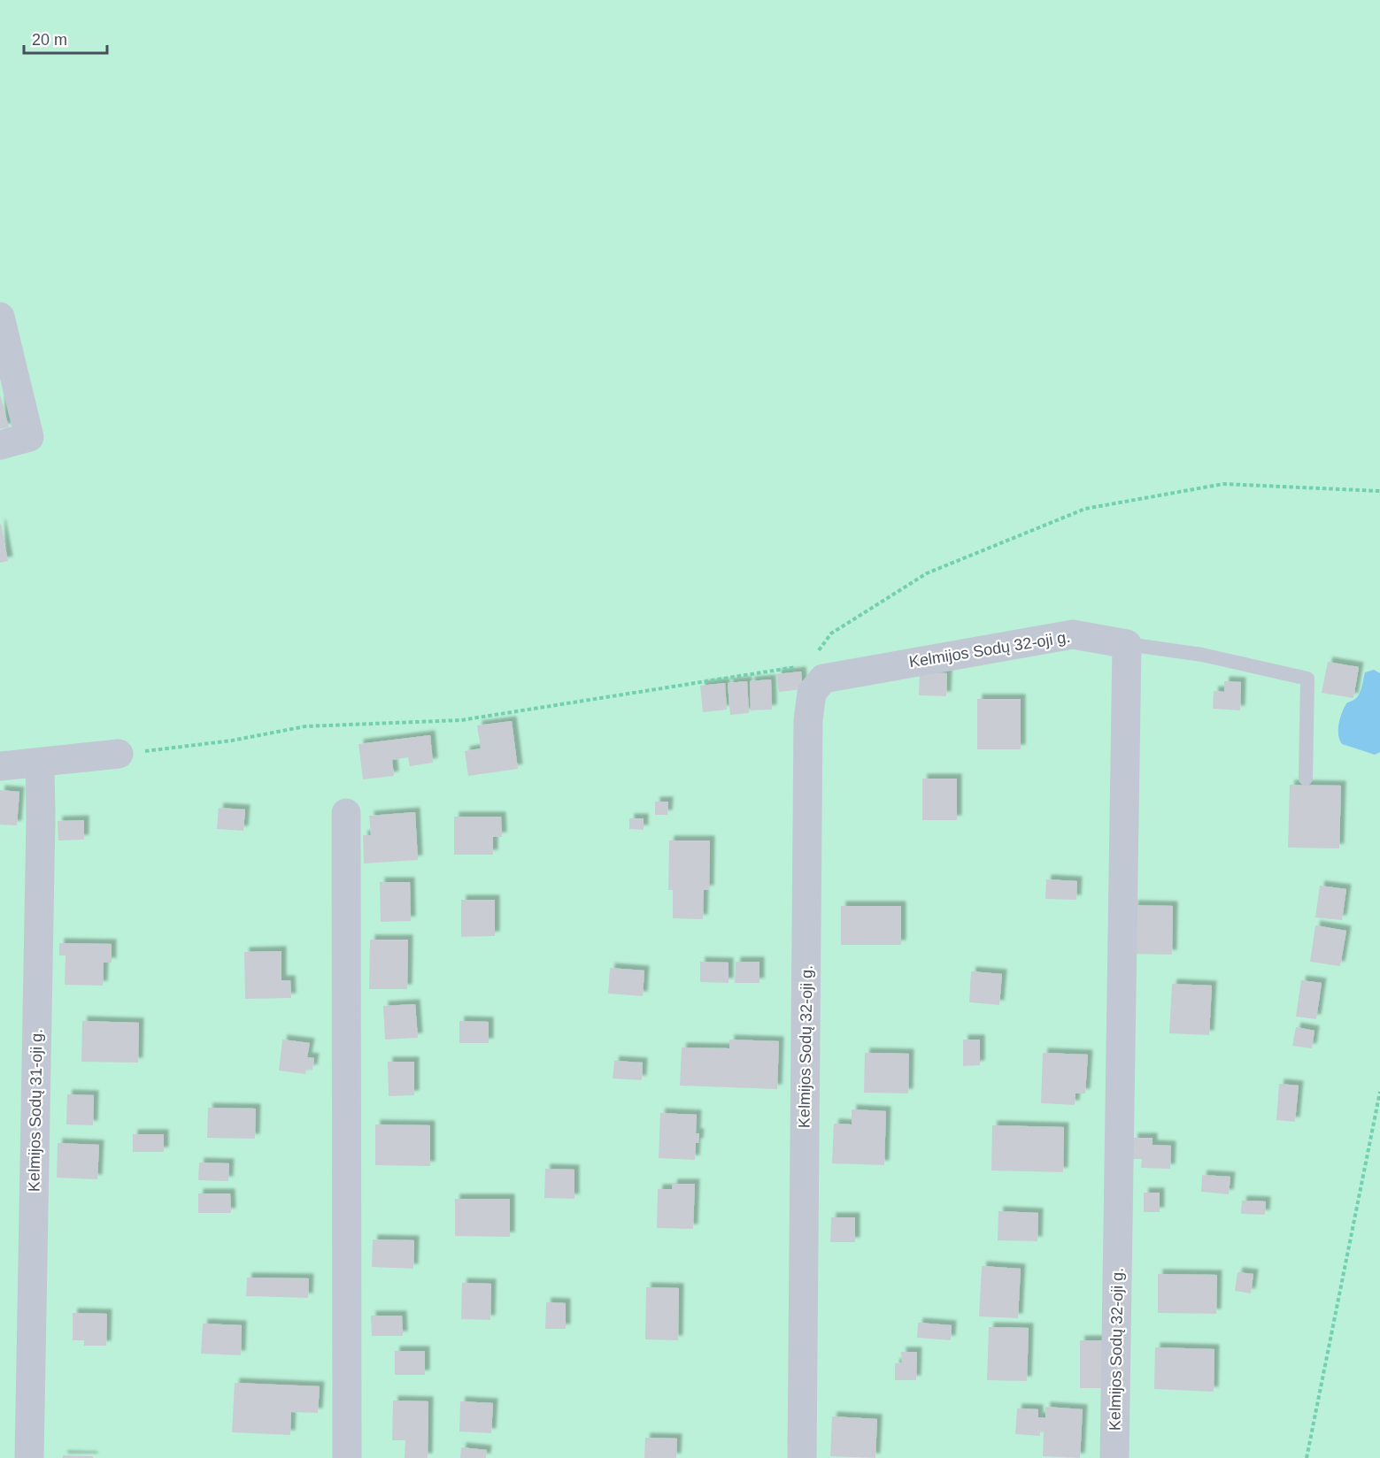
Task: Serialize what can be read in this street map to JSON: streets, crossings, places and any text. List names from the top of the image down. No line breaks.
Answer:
{"streets":{"street":["Kelmijos Sodų 32-oji g.","Kelmijos Sodų 31-oji g."]},"scale_bar":"20 m"}
